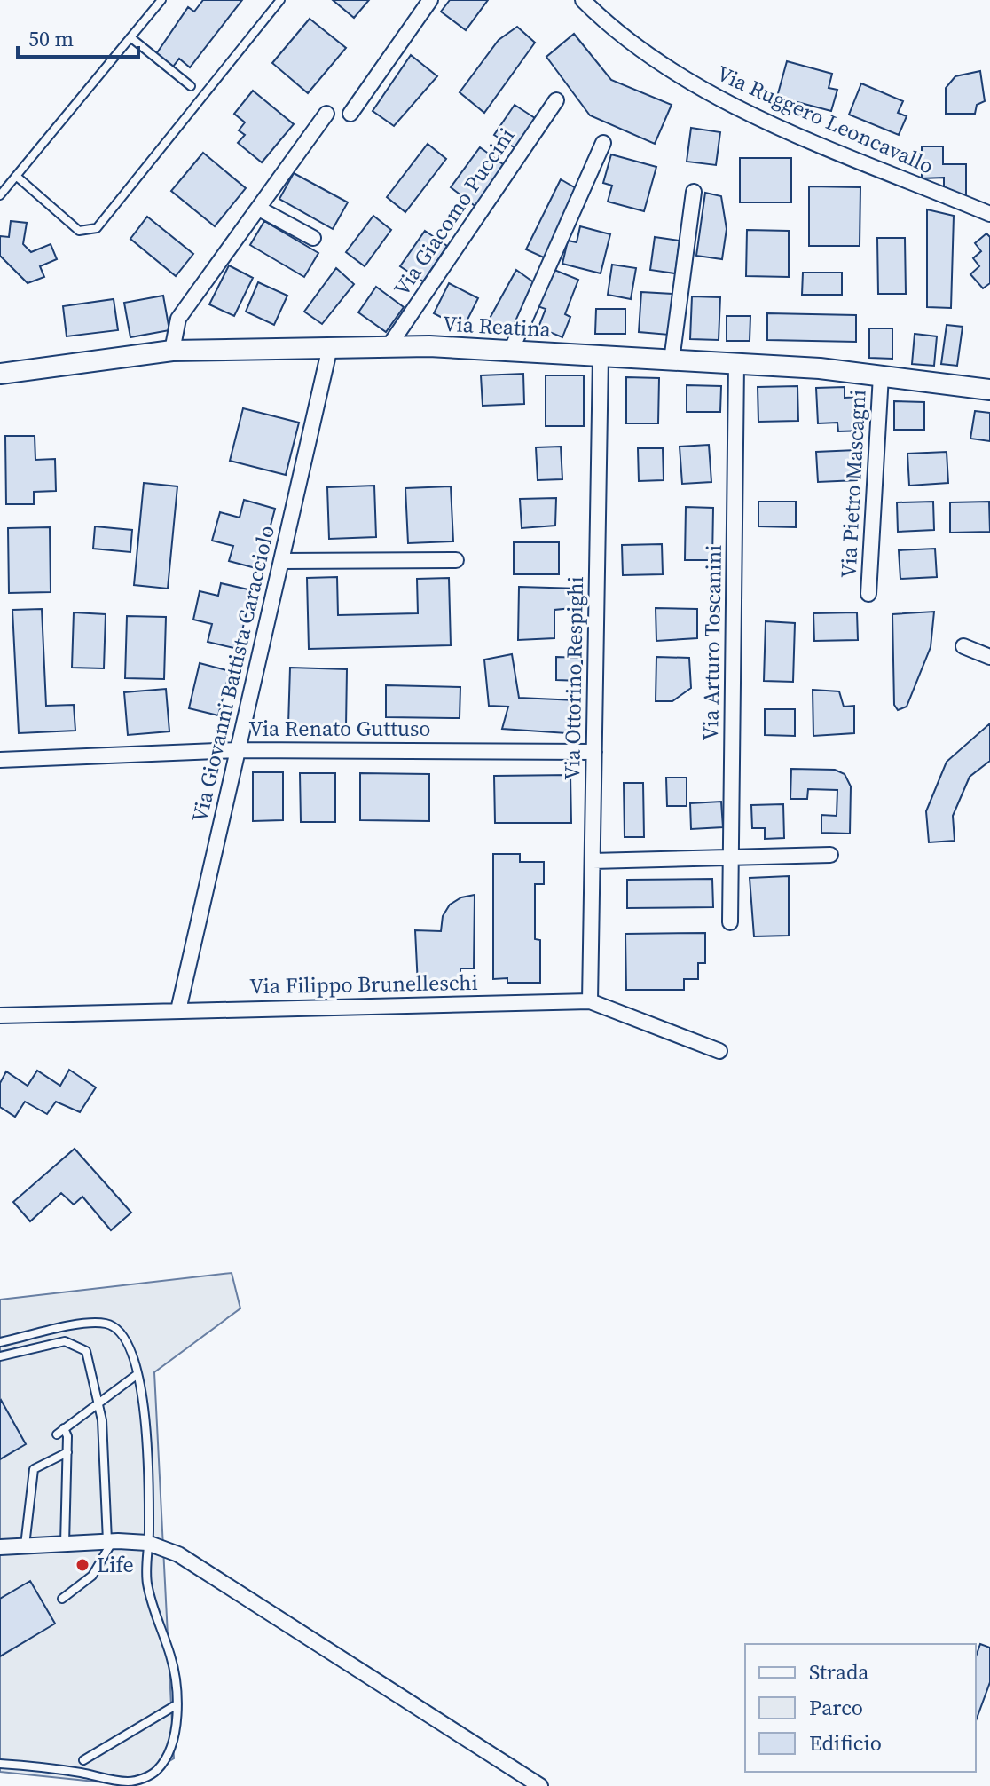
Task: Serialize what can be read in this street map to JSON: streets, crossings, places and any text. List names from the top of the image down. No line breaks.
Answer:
{"streets":{"street":["Via Ruggero Leoncavallo","Via Giacomo Puccini","Via Reatina","Via Pietro Mascagni","Via Arturo Toscanini","Via Giovanni Battista Caracciolo","Via Ottorino Respighi","Via Renato Guttuso","Via Filippo Brunelleschi"]},"crossings":[["Via Giacomo Puccini","Via Reatina"],["Via Reatina","Via Pietro Mascagni"],["Via Reatina","Via Arturo Toscanini"],["Via Reatina","Via Giovanni Battista Caracciolo"],["Via Reatina","Via Ottorino Respighi"],["Via Giovanni Battista Caracciolo","Via Renato Guttuso"],["Via Giovanni Battista Caracciolo","Via Filippo Brunelleschi"],["Via Ottorino Respighi","Via Renato Guttuso"],["Via Ottorino Respighi","Via Filippo Brunelleschi"]],"places":["Life"],"legend":["Strada","Parco","Edificio"],"scale_bar":"50 m"}
